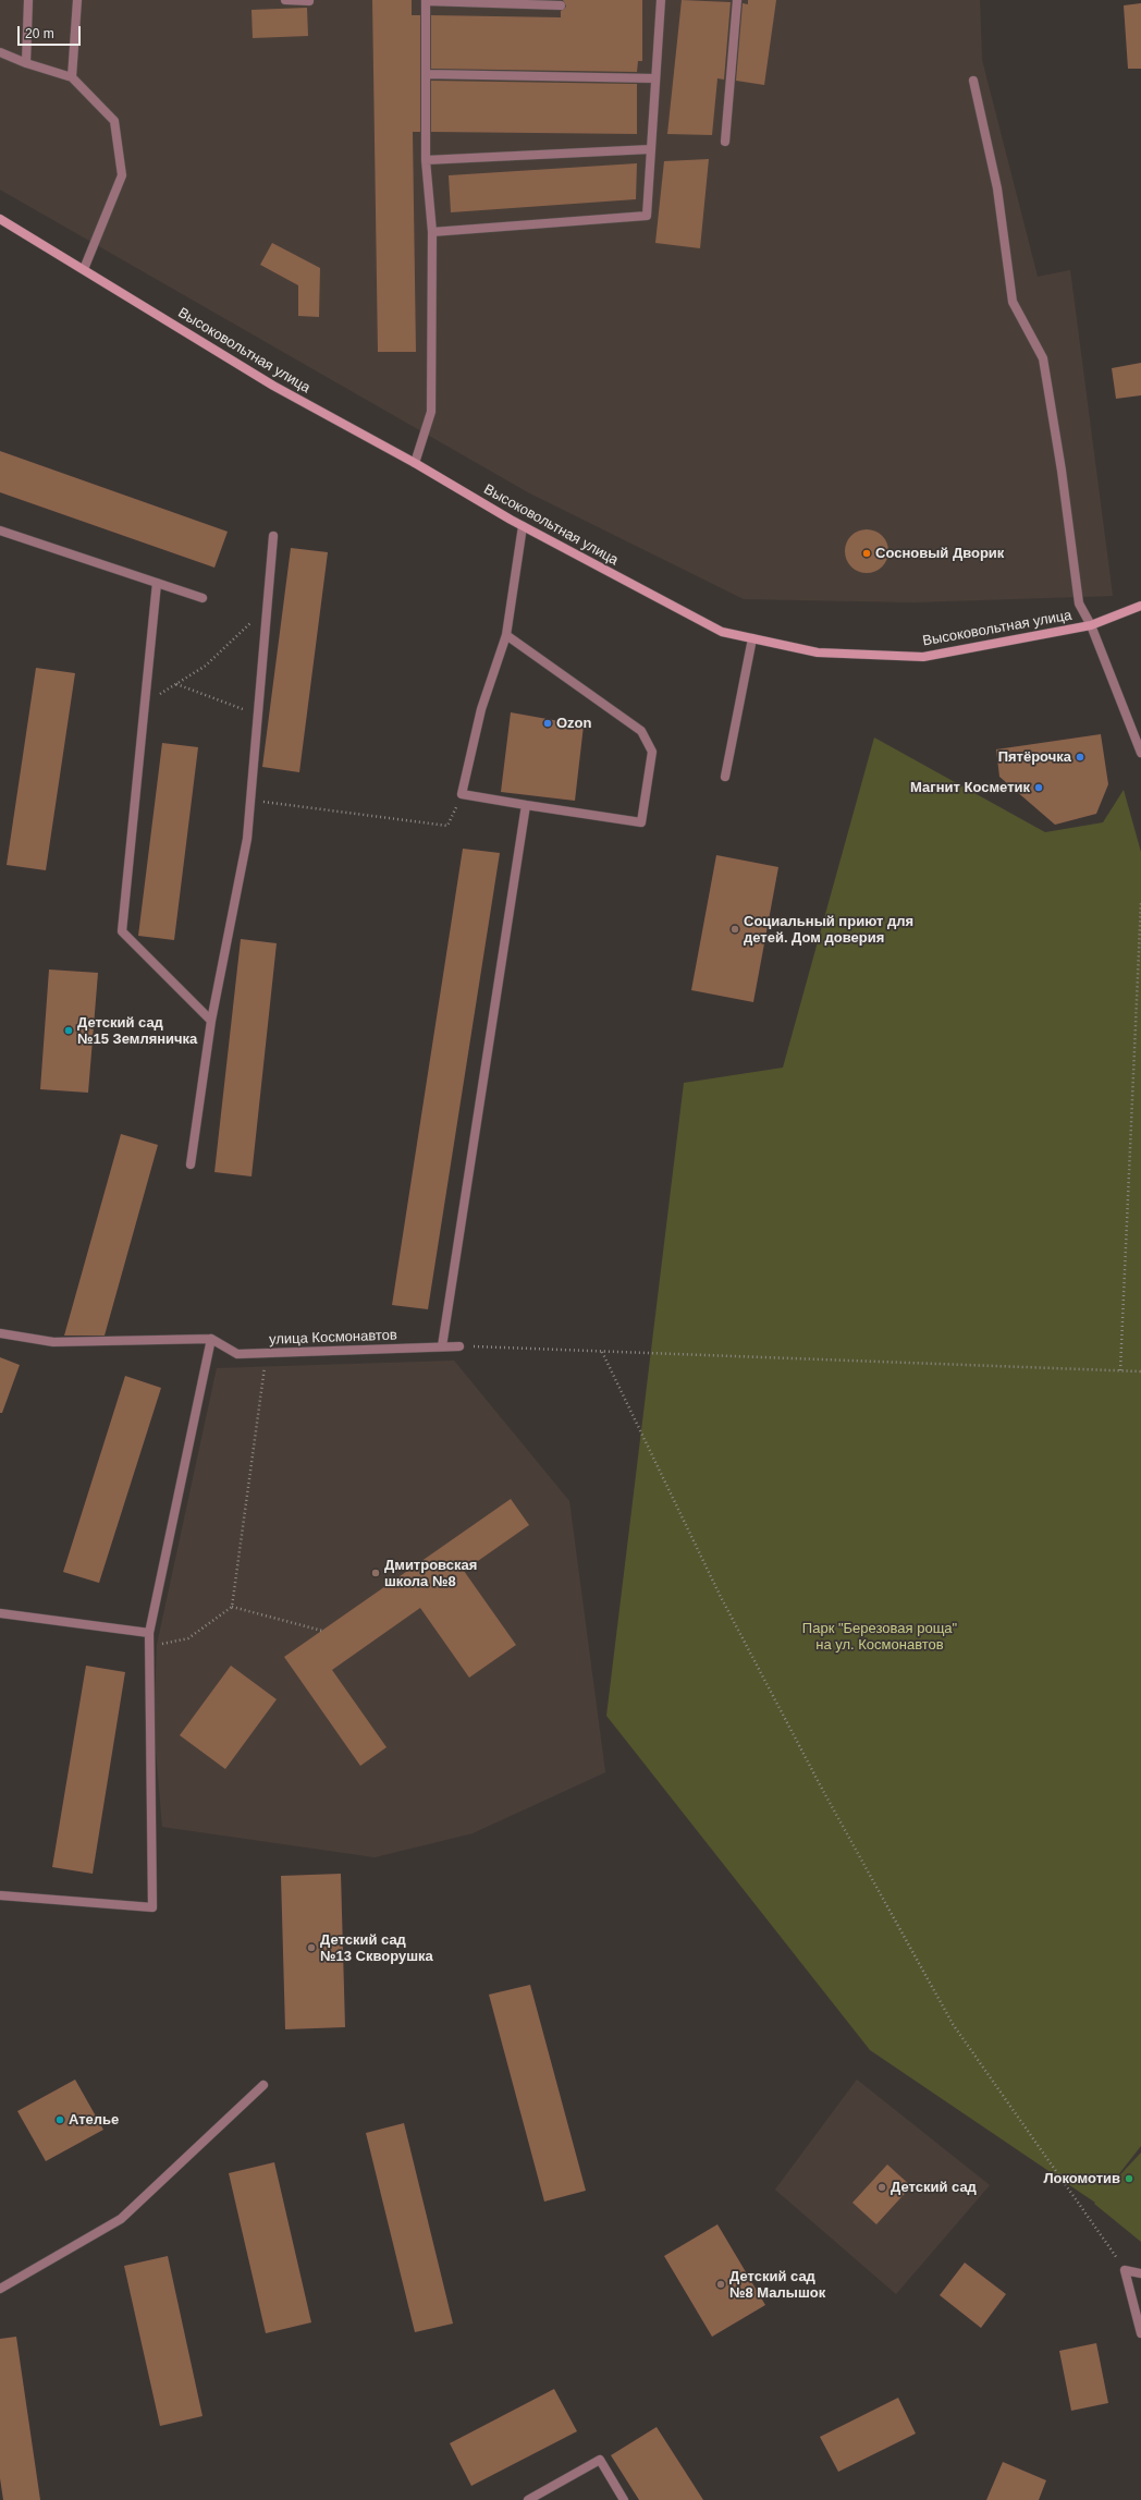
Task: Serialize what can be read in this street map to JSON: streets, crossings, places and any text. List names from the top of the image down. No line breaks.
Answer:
{"streets":{"main road":["Высоковольтная улица"],"street":["улица Космонавтов"]},"parks":["Парк \"Березовая роща\" на ул. Космонавтов"],"places":["Сосновый Дворик","Ozon","Пятёрочка","Магнит Косметик","Социальный приют для детей. Дом доверия","Детский сад №15 Земляничка","Дмитровская школа №8","Детский сад №13 Скворушка","Ателье","Локомотив","Детский сад","Детский сад №8 Малышок"],"scale_bar":"20 m"}
